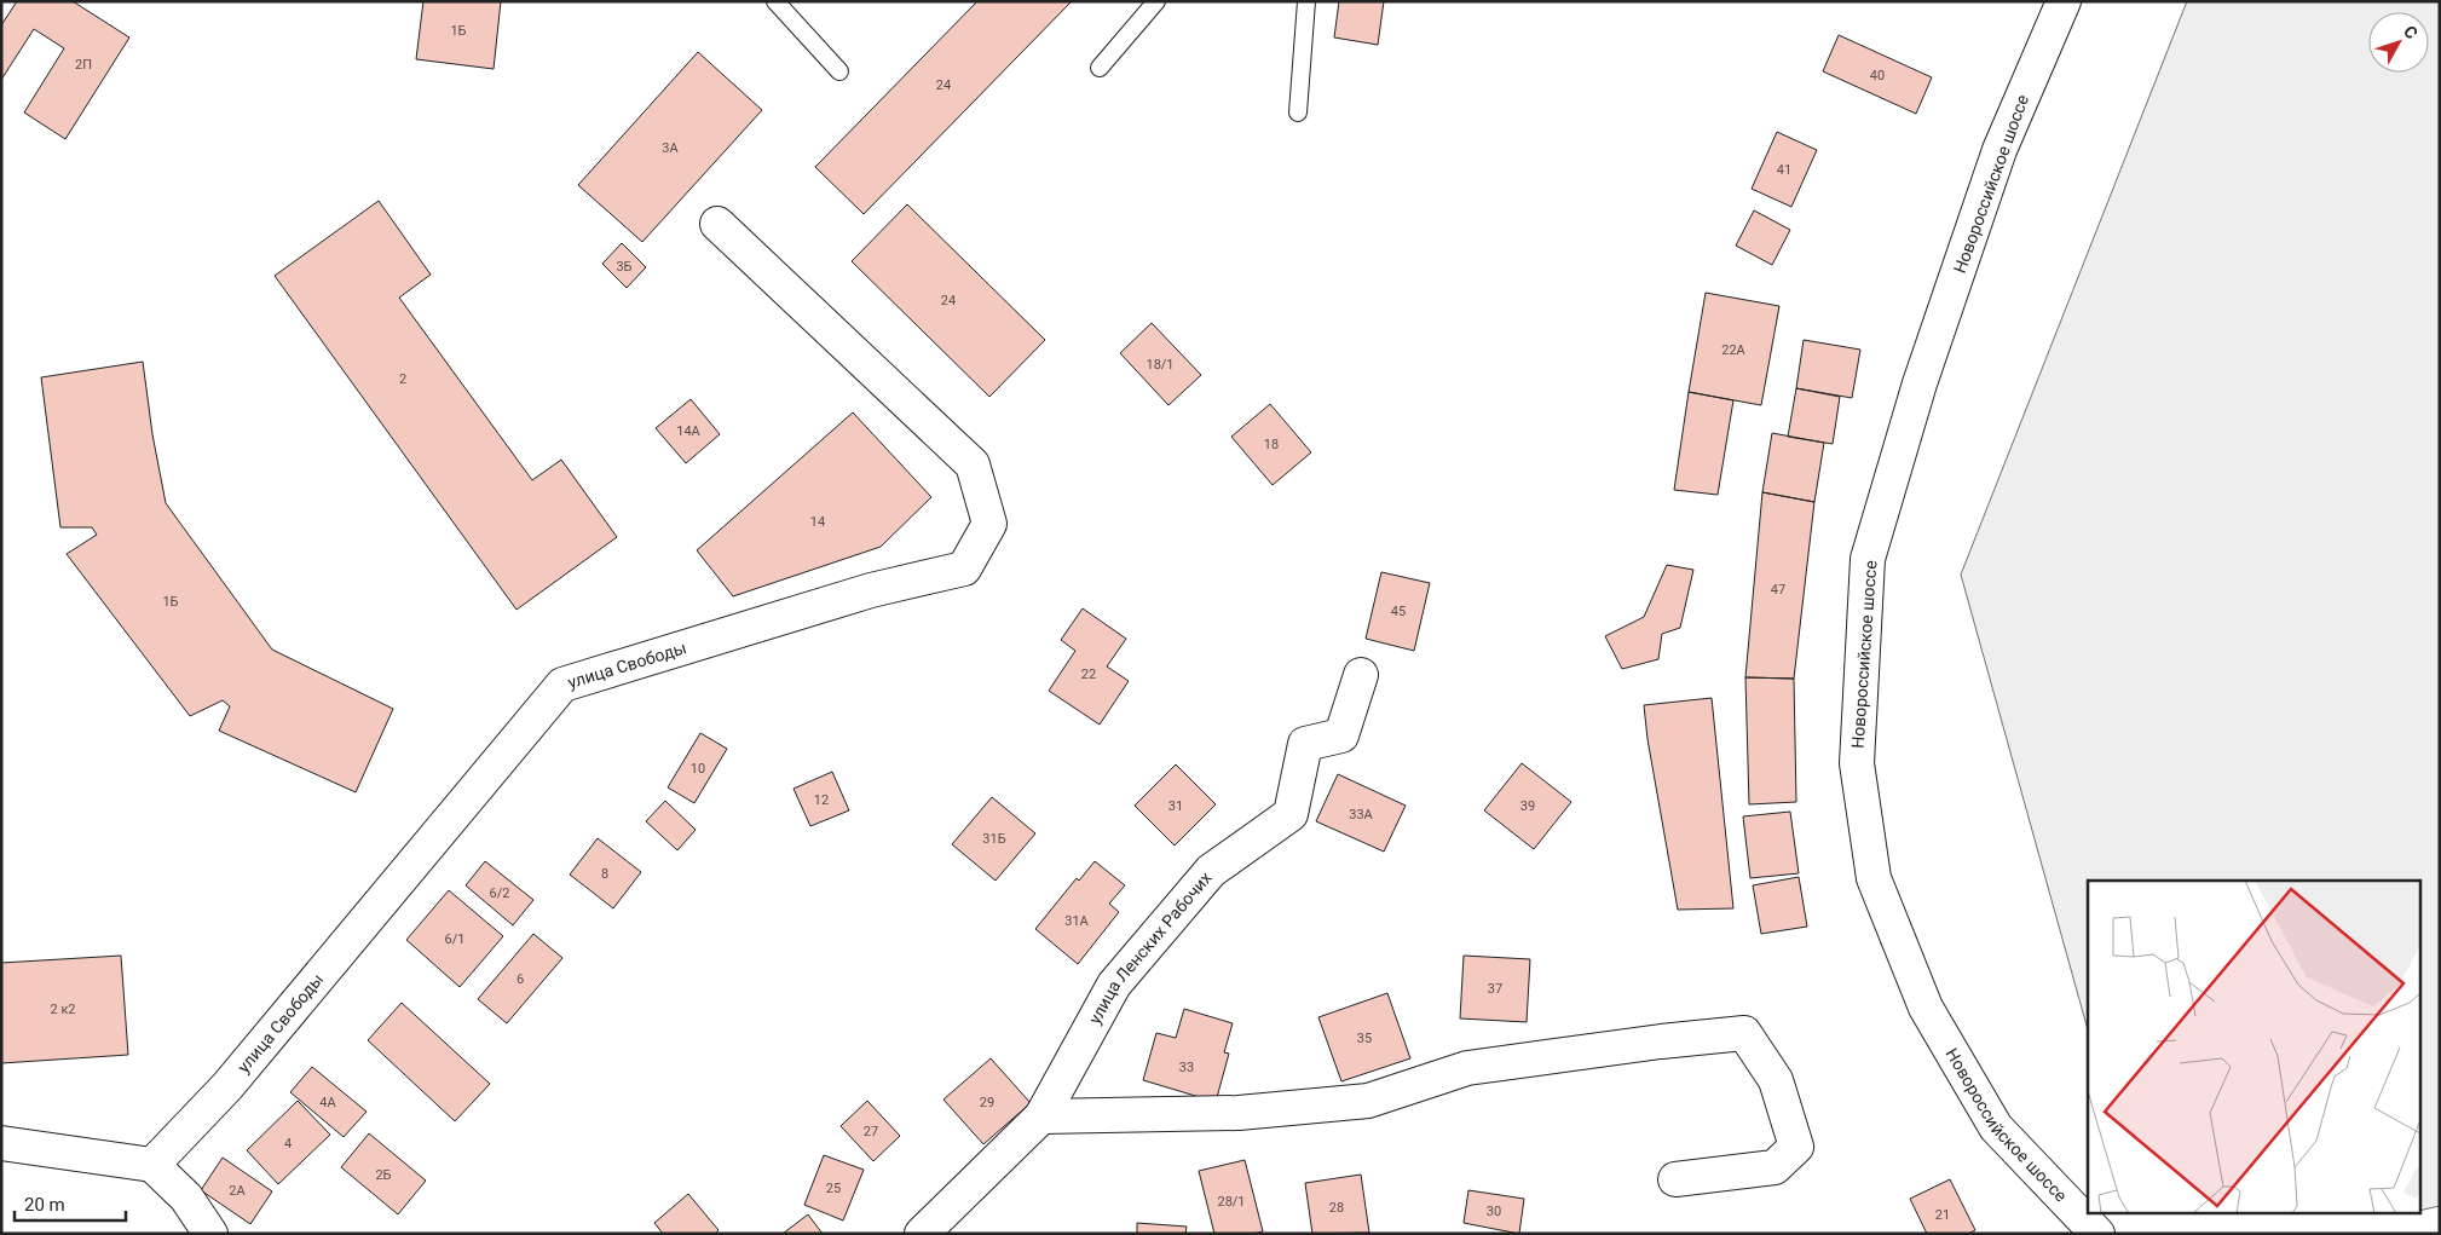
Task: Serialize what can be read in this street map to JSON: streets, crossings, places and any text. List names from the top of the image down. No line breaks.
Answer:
{"streets":{"main road":["Новороссийское шоссе","улица Свободы","улица Ленских Рабочих"]},"house_numbers":["1Б","2П","40","24","3А","41","3Б","24","22А","18/1","2","14А","18","14","47","1Б","45","22","10","12","31","39","33А","31Б","8","6/2","31А","6/1","6","37","2 к2","35","33","4А","29","27","4","2Б","25","2А","28/1","28","30","21"],"scale_bar":"20 m","north":"top right"}
